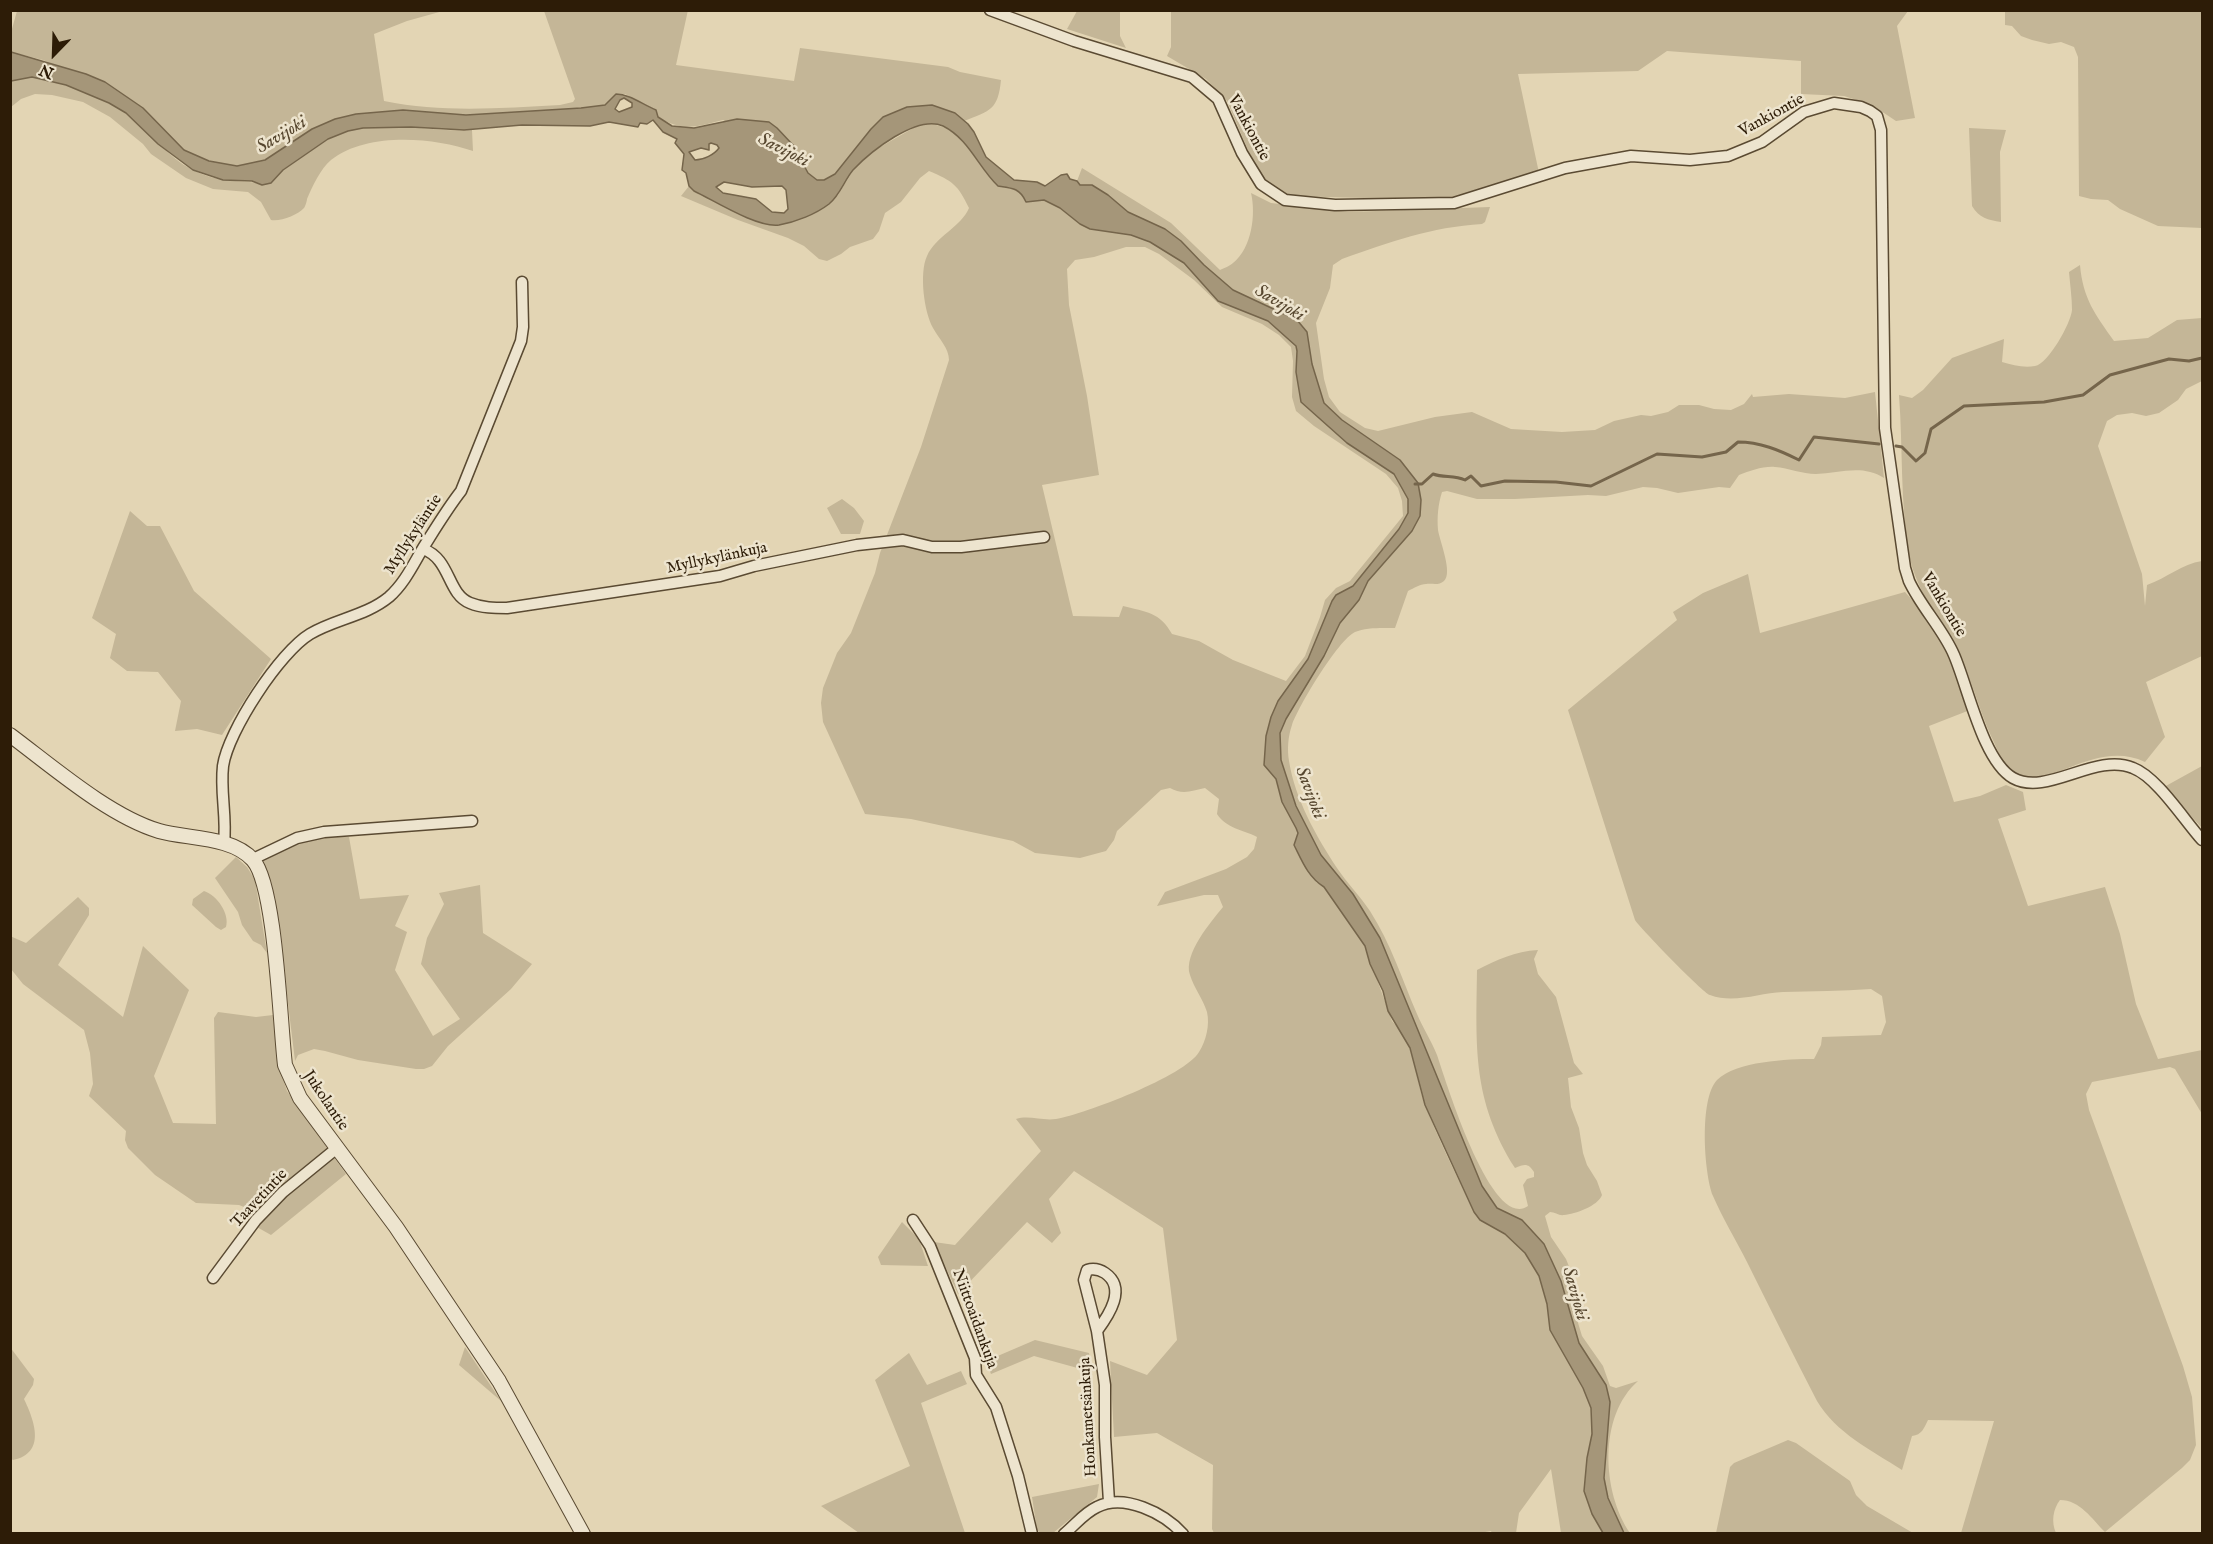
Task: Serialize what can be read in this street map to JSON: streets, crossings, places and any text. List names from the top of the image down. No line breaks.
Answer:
{"streets":{"street":["Vankiontie","Myllykyläntie","Myllykylänkuja","Jukolantie","Taavetintie","Niittoaidankuja","Honkametsänkuja"]},"crossings":[["Myllykyläntie","Myllykylänkuja"],["Jukolantie","Taavetintie"]],"water":["Savijoki"],"north":"bottom left"}
